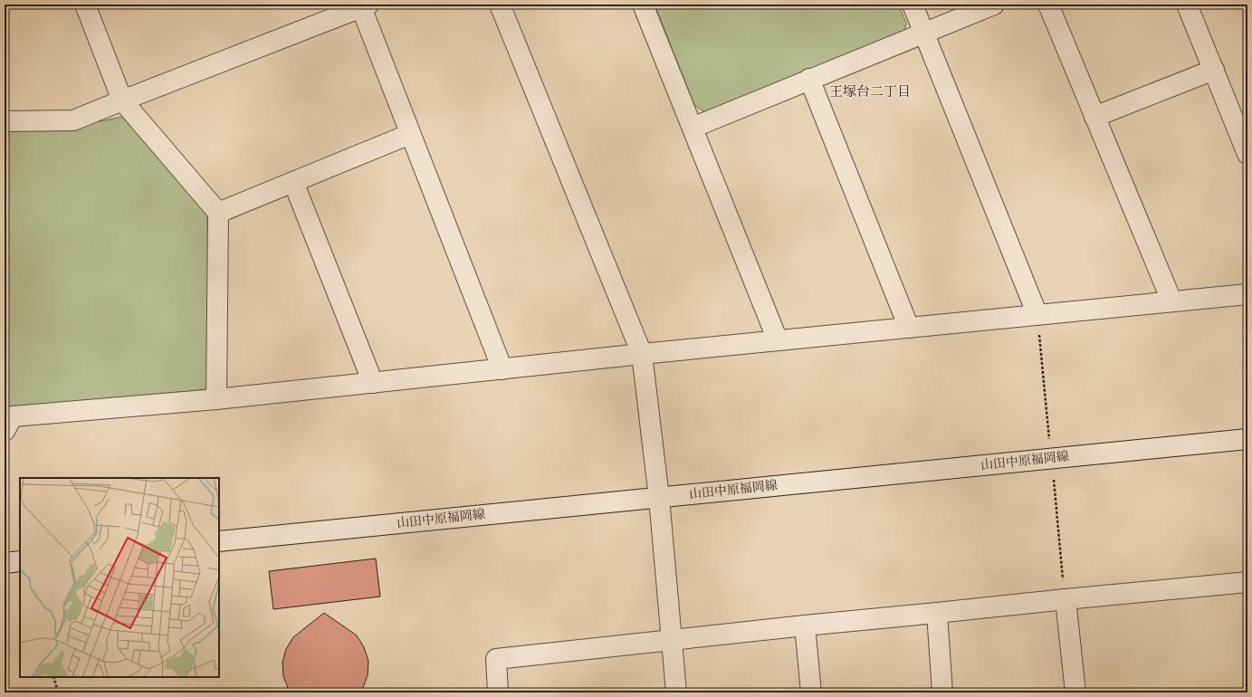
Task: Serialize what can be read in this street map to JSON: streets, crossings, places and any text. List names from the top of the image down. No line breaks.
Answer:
{"streets":{"street":["山田中原福岡線"]},"districts":["王塚台二丁目"]}
